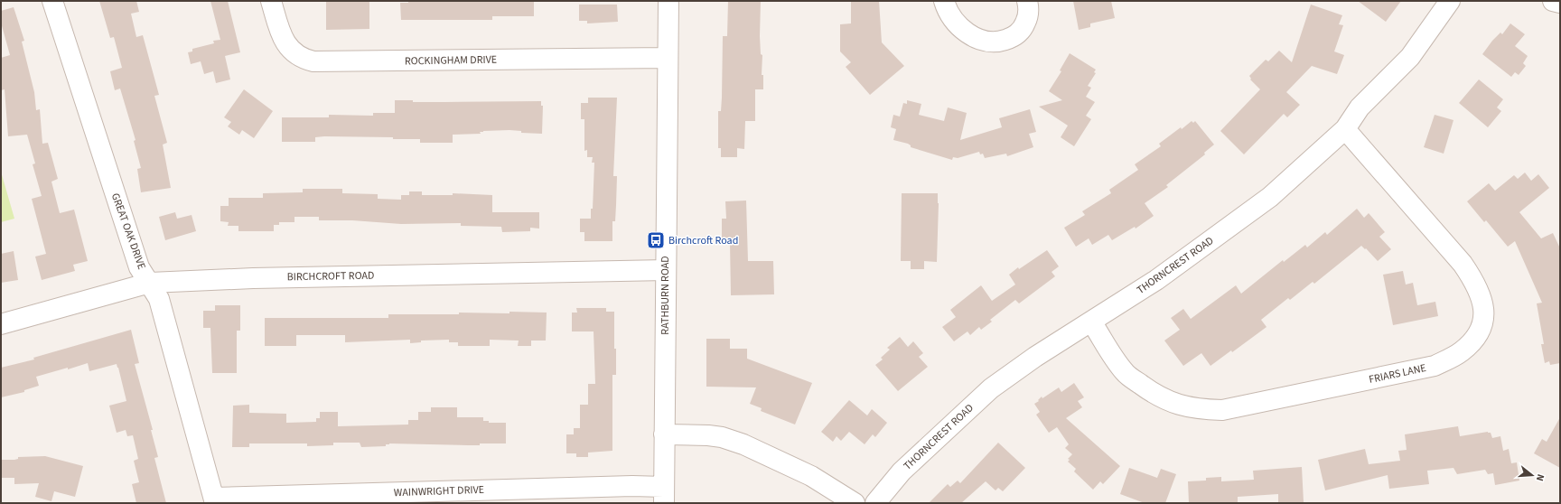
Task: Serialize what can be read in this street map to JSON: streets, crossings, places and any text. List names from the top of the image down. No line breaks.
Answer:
{"streets":{"street":["ROCKINGHAM DRIVE","GREAT OAK DRIVE","THORNCREST ROAD","BIRCHCROFT ROAD","RATHBURN ROAD","FRIARS LANE","WAINWRIGHT DRIVE"]},"crossings":[["ROCKINGHAM DRIVE","RATHBURN ROAD"],["GREAT OAK DRIVE","BIRCHCROFT ROAD"],["GREAT OAK DRIVE","WAINWRIGHT DRIVE"],["THORNCREST ROAD","FRIARS LANE"],["BIRCHCROFT ROAD","RATHBURN ROAD"],["RATHBURN ROAD","WAINWRIGHT DRIVE"]],"places":{"bus stop":["Birchcroft Road"]},"north":"right"}
